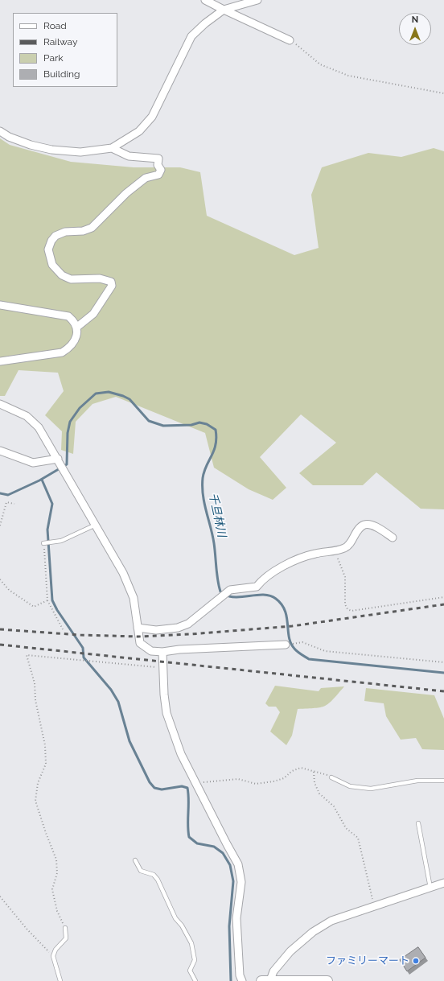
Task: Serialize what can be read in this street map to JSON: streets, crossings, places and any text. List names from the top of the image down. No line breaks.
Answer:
{"water":["千旦林川"],"places":["ファミリーマート"],"legend":["Road","Railway","Park","Building"],"north":"top"}
